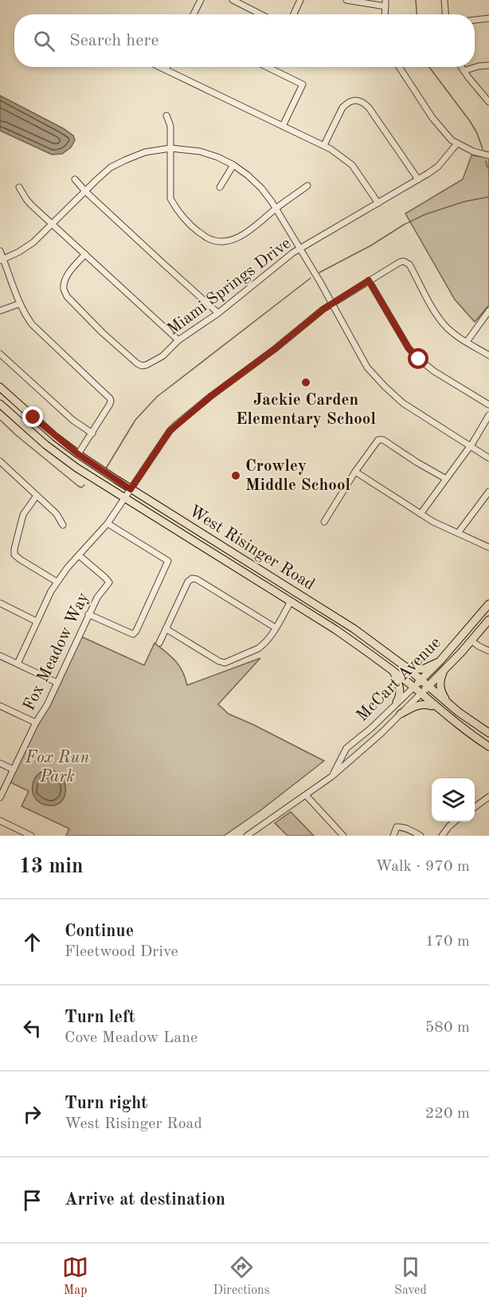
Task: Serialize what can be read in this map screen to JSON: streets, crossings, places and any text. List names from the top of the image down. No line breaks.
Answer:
{"streets":{"main road":["West Risinger Road","McCart Avenue"],"street":["Miami Springs Drive","Fox Meadow Way"]},"crossings":[["West Risinger Road","McCart Avenue"]],"parks":["Fox Run Park"],"places":["Jackie Carden Elementary School","Crowley Middle School"],"page":{"search":"Search here","heading":["13 min","Walk · 970 m"],"list":[["Continue","Fleetwood Drive","170 m"],["Turn left","Cove Meadow Lane","580 m"],["Turn right","West Risinger Road","220 m"],"Arrive at destination"],"nav":["Map","Directions","Saved"]}}
